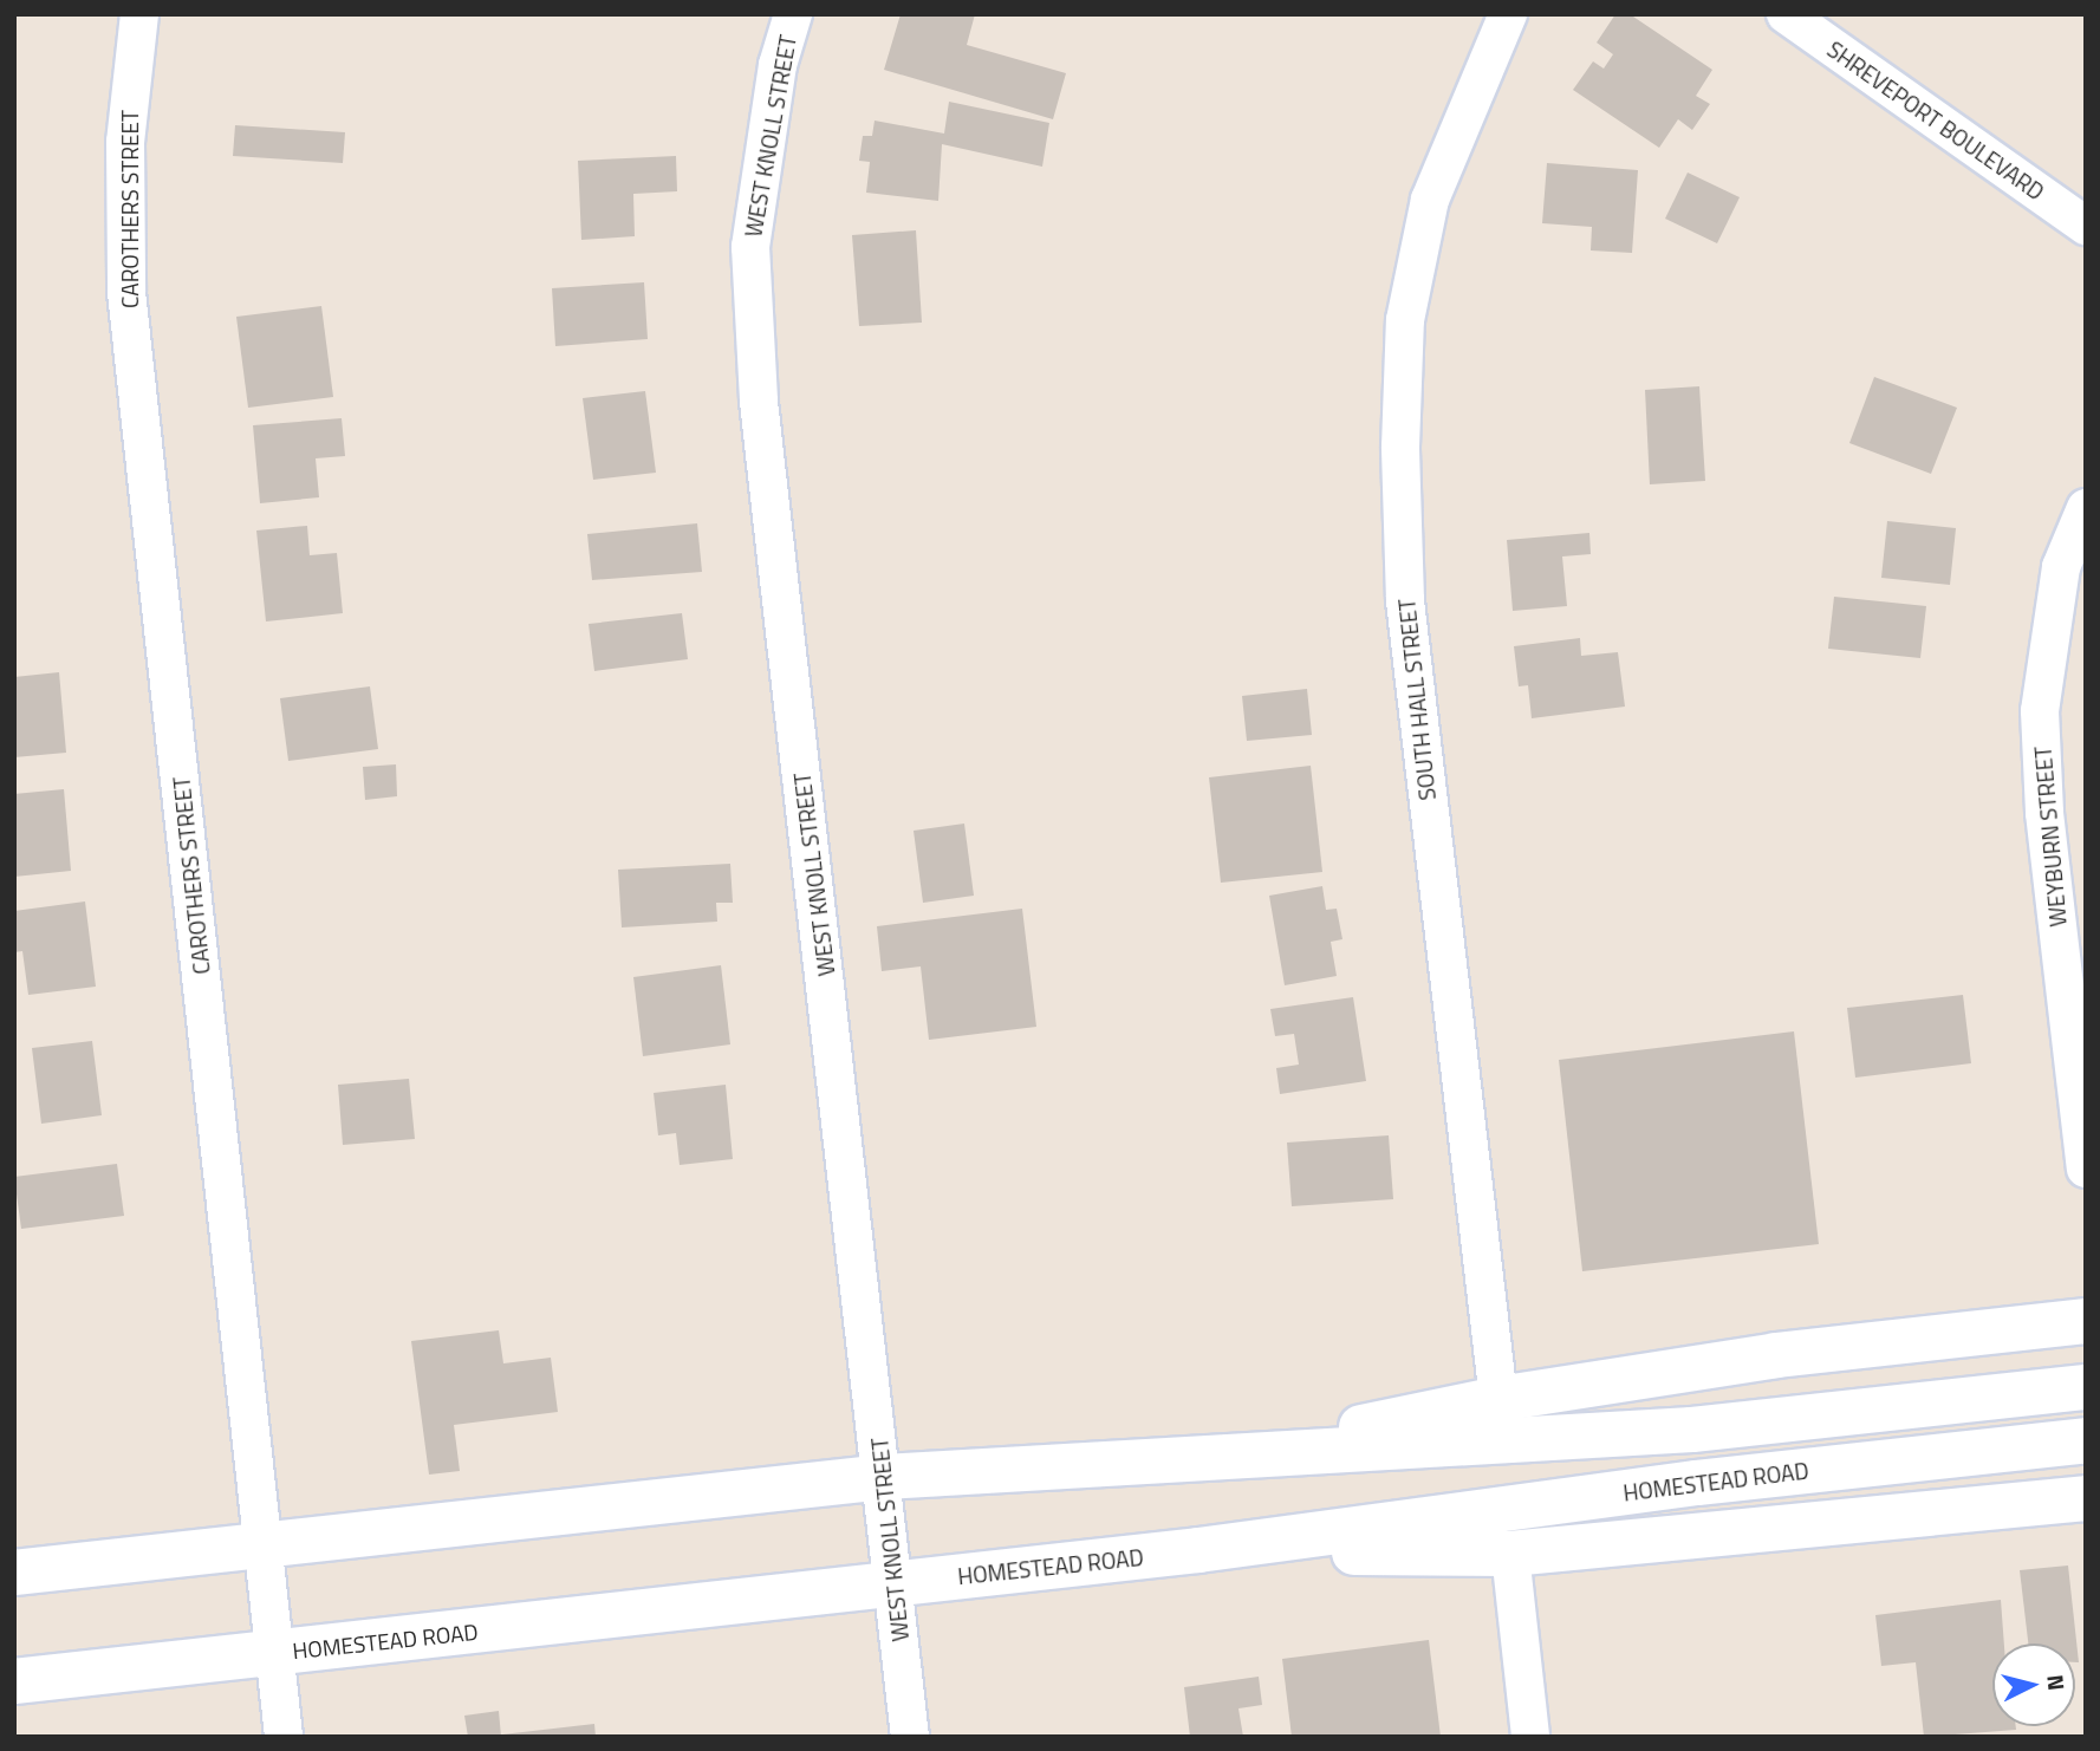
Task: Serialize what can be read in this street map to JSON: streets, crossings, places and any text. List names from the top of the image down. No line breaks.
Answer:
{"streets":{"main road":["HOMESTEAD ROAD"],"street":["SHREVEPORT BOULEVARD","WEST KNOLL STREET","CAROTHERS STREET","SOUTH HALL STREET","WEYBURN STREET"]},"crossings":[["WEST KNOLL STREET","HOMESTEAD ROAD"],["CAROTHERS STREET","HOMESTEAD ROAD"]],"north":"right"}
